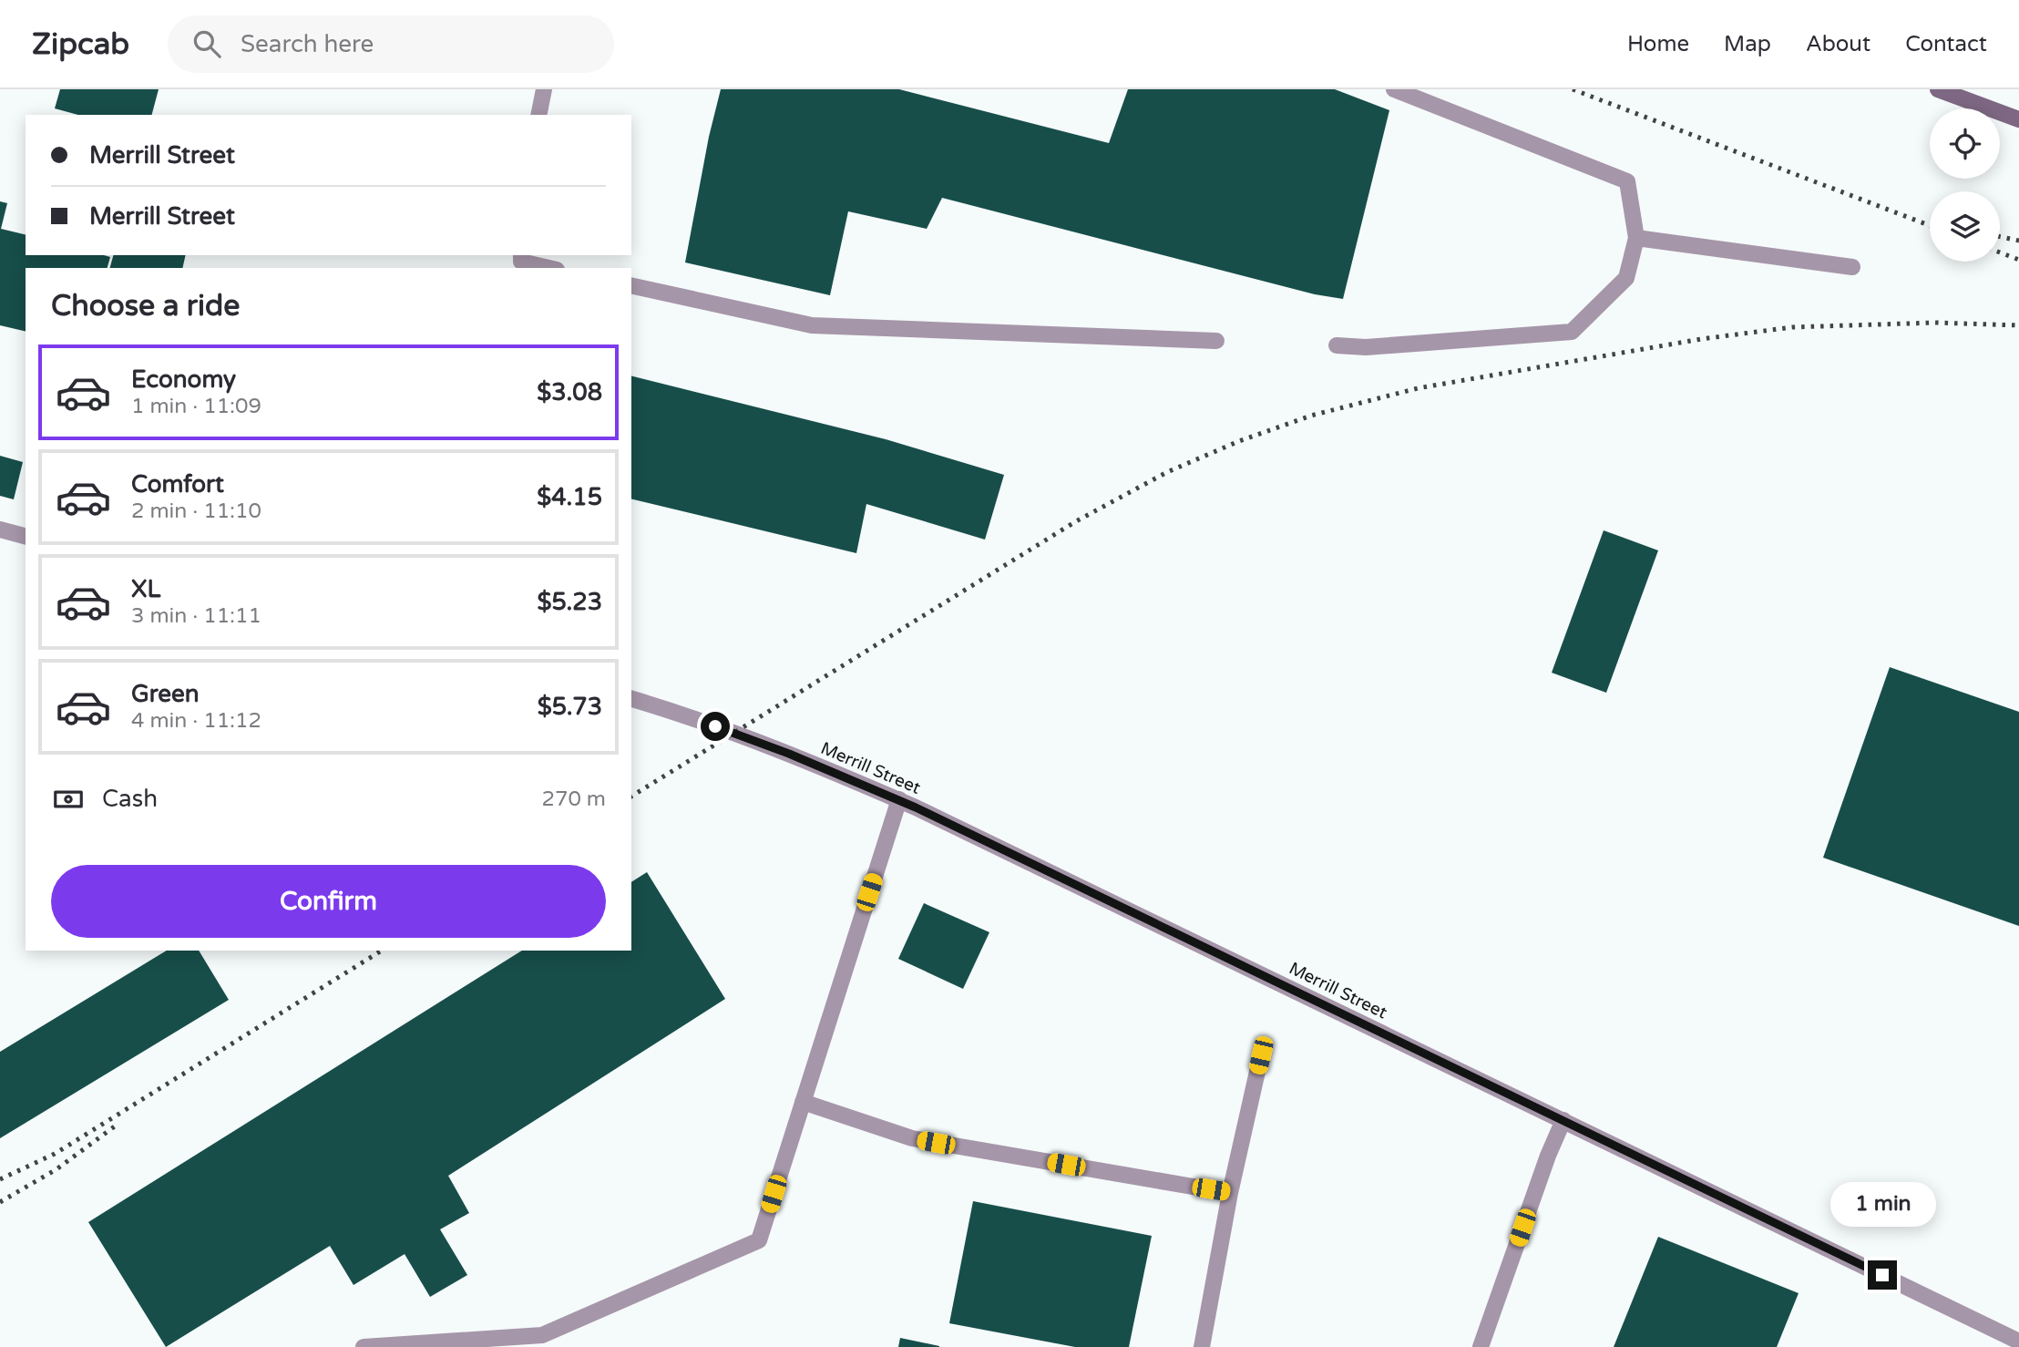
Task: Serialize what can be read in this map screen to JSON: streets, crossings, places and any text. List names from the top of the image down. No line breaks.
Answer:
{"streets":{"street":["Merrill Street"]},"page":{"header":"Zipcab","search":"Search here","nav":["Home","Map","About","Contact"],"banner":["Merrill Street","Merrill Street"],"heading":"Choose a ride","list":[{"name":"Economy","note":"1 min · 11:09","value":"$3.08"},{"name":"Comfort","note":"2 min · 11:10","value":"$4.15"},{"name":"XL","note":"3 min · 11:11","value":"$5.23"},{"name":"Green","note":"4 min · 11:12","value":"$5.73"}],"pay":["Cash","270 m"],"buttons":"Confirm","bubble":"1 min"}}
